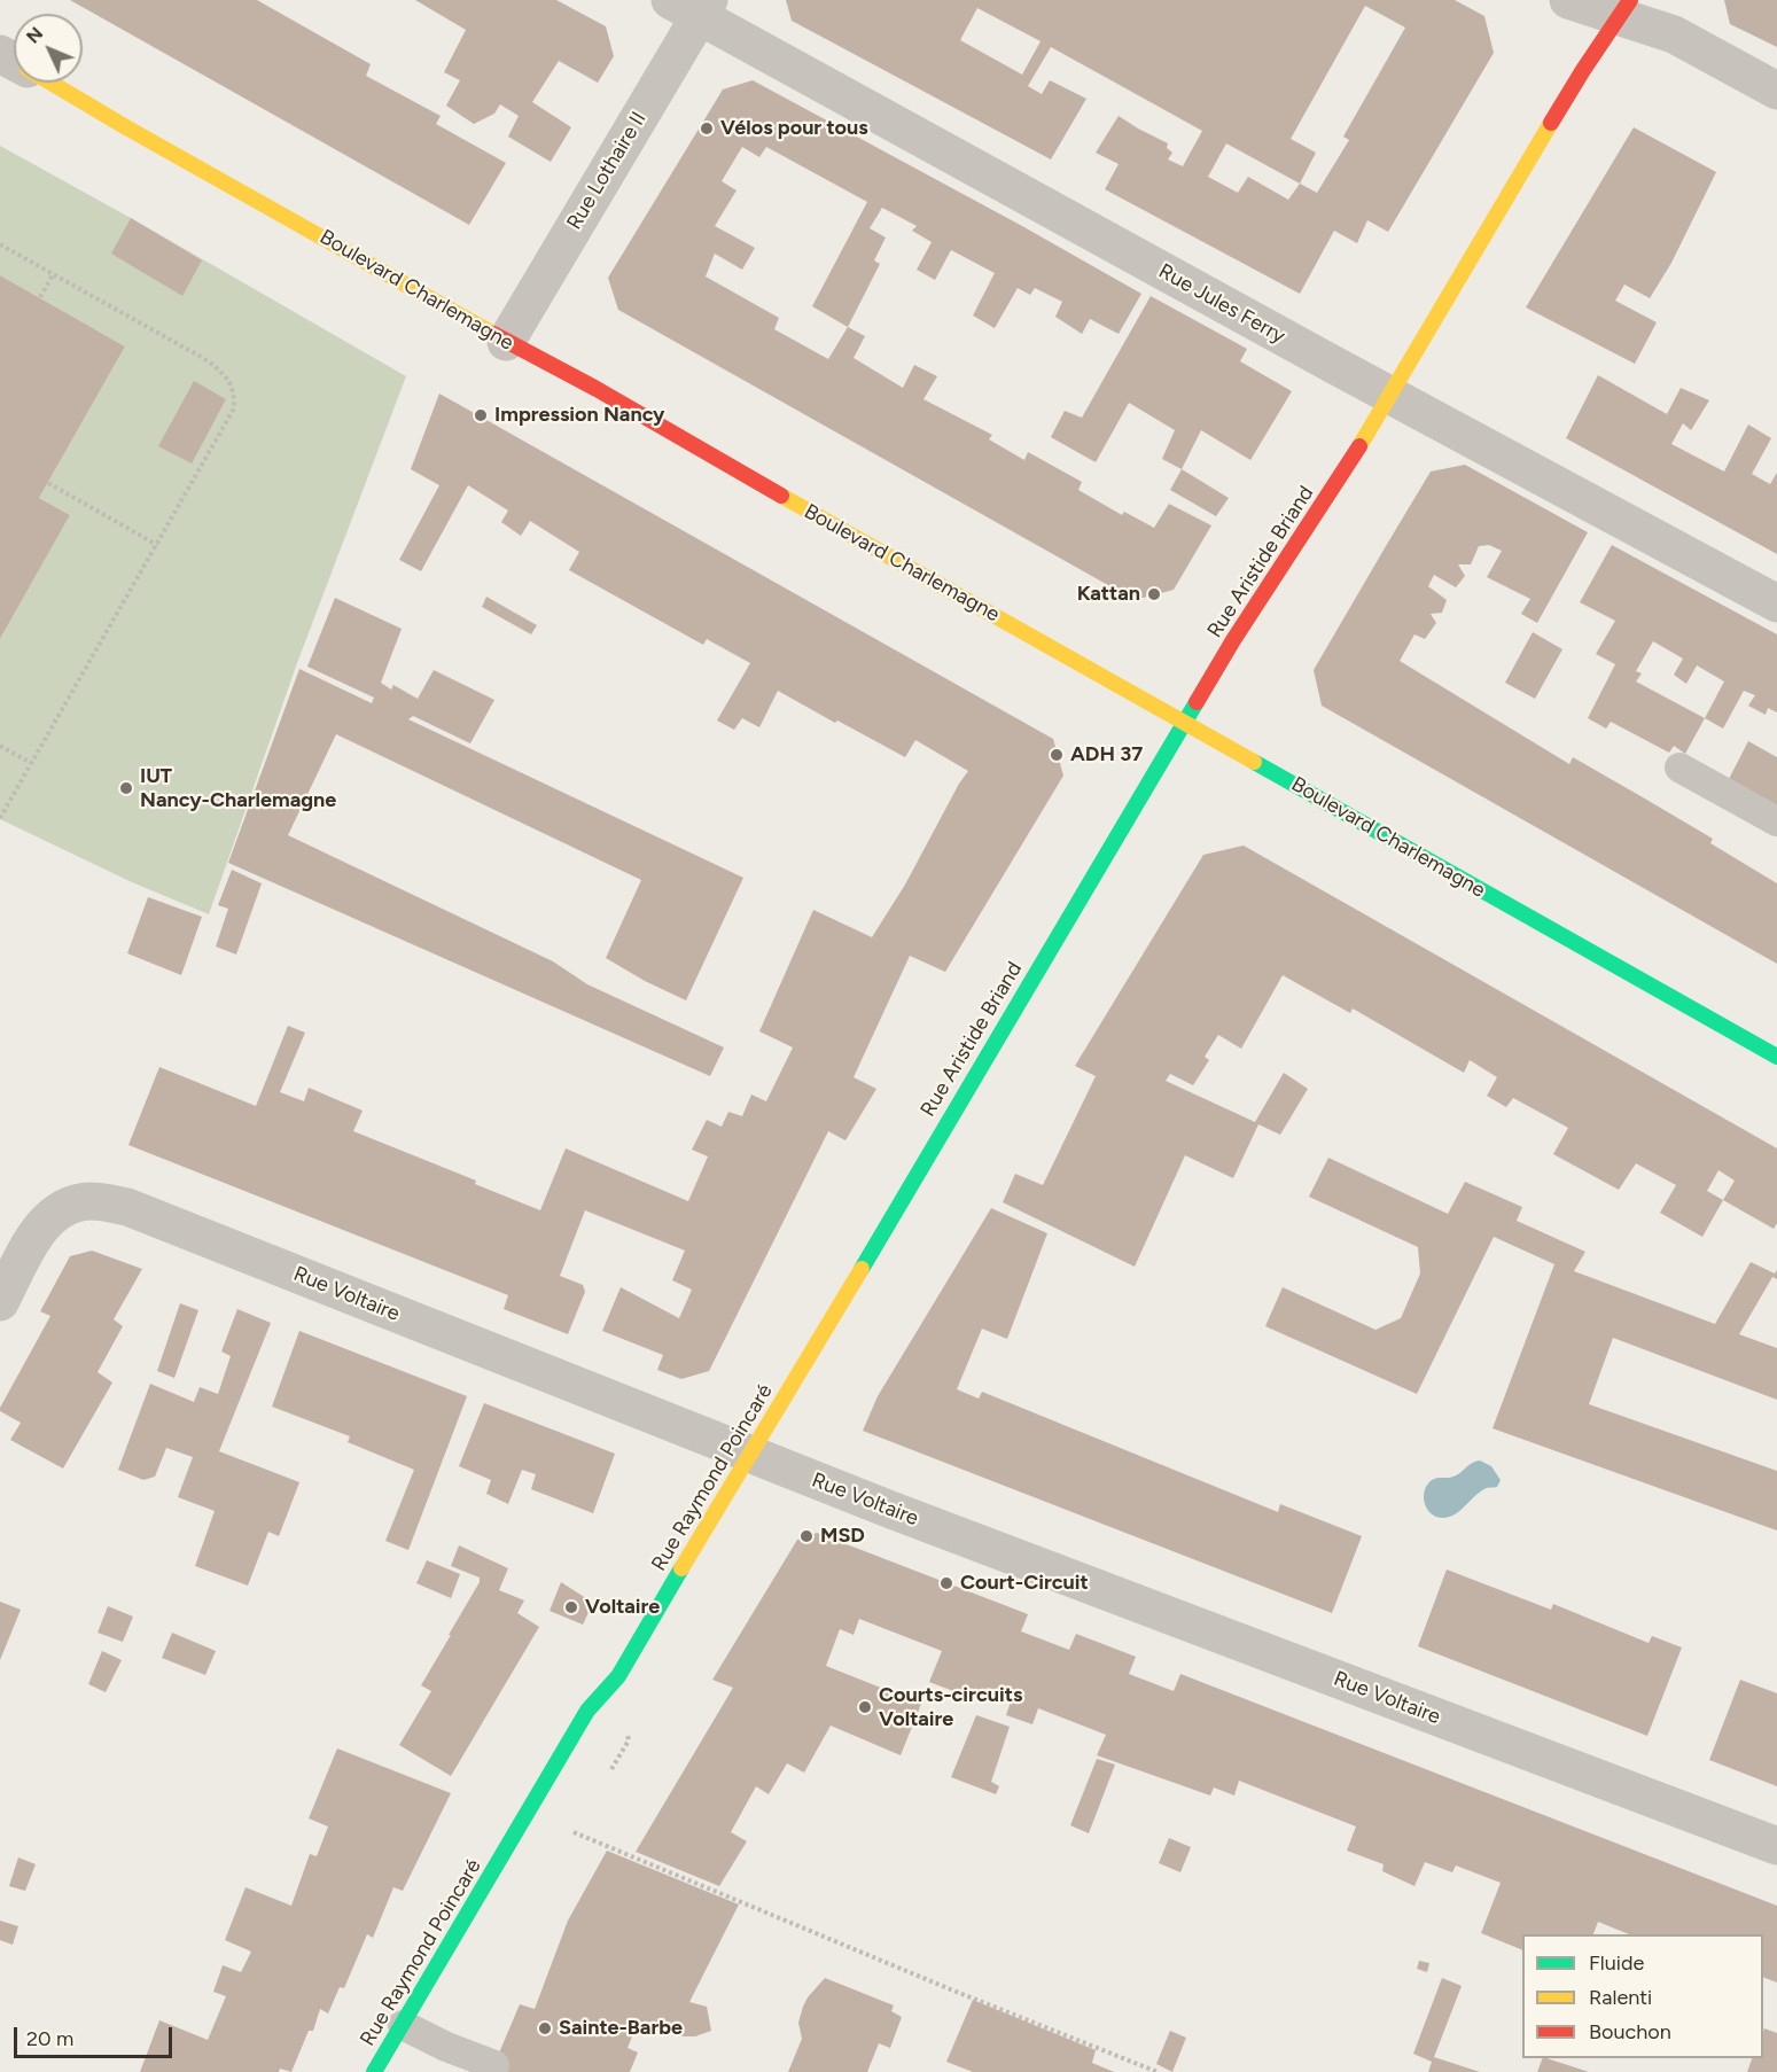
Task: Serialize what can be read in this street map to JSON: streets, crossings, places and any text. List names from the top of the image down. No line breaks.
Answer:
{"streets":{"street":["Rue Lothaire II","Boulevard Charlemagne","Rue Jules Ferry","Rue Aristide Briand","Rue Voltaire","Rue Raymond Poincaré"]},"crossings":[["Rue Lothaire II","Boulevard Charlemagne"],["Rue Lothaire II","Rue Jules Ferry"],["Boulevard Charlemagne","Rue Aristide Briand"],["Rue Jules Ferry","Rue Aristide Briand"],["Rue Aristide Briand","Rue Raymond Poincaré"],["Rue Voltaire","Rue Raymond Poincaré"]],"places":["Vélos pour tous","Impression Nancy","Kattan","ADH 37","IUT Nancy-Charlemagne","MSD","Court-Circuit","Voltaire","Courts-circuits Voltaire","Sainte-Barbe"],"legend":["Fluide","Ralenti","Bouchon"],"scale_bar":"20 m","north":"top left"}
